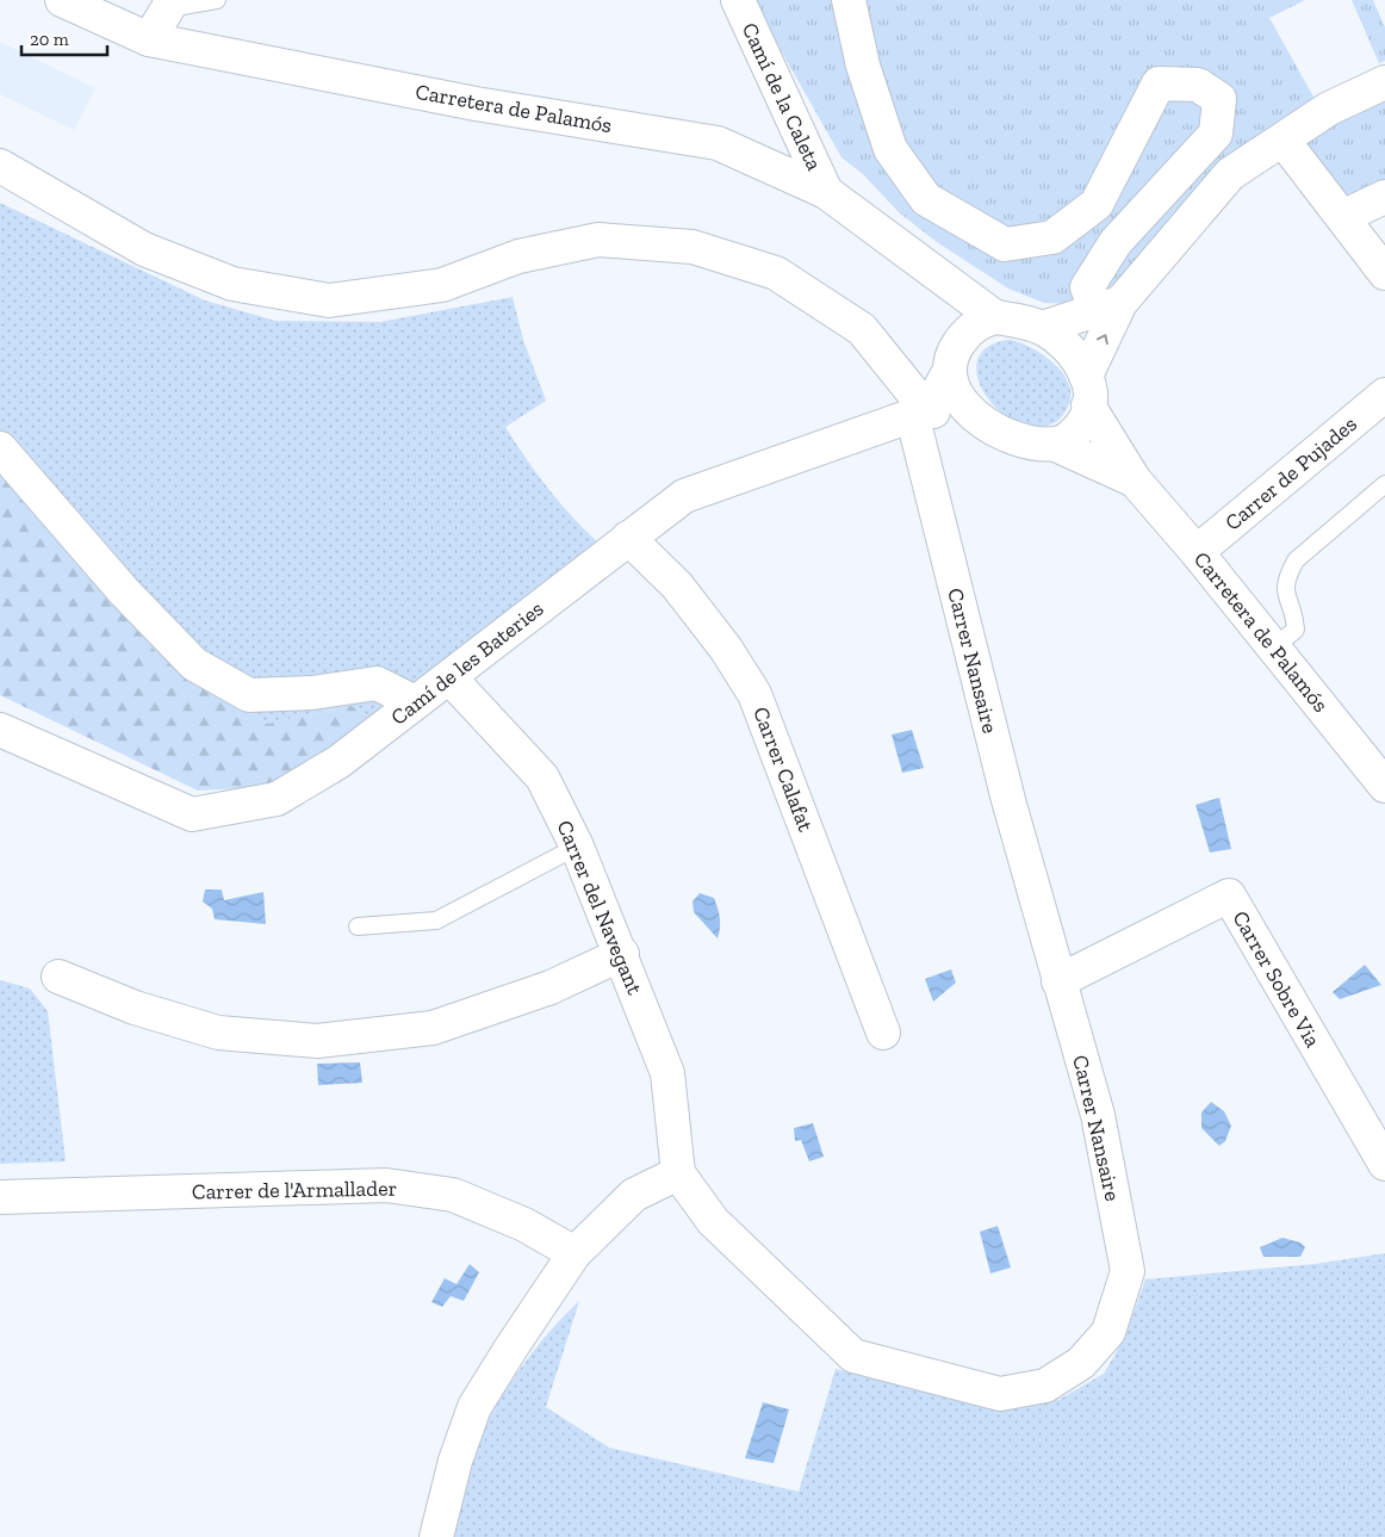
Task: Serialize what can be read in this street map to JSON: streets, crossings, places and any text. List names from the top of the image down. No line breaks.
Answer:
{"streets":{"street":["Camí de la Caleta","Carretera de Palamós","Carrer de Pujades","Carrer Nansaire","Camí de les Bateries","Carrer Calafat","Carrer del Navegant","Carrer Sobre Via","Carrer de l'Armallader"]},"crossings":[["Camí de la Caleta","Carretera de Palamós"],["Carretera de Palamós","Carrer de Pujades"],["Carrer Nansaire","Camí de les Bateries"],["Carrer Nansaire","Carrer del Navegant"],["Carrer Nansaire","Carrer Sobre Via"],["Camí de les Bateries","Carrer Calafat"],["Camí de les Bateries","Carrer del Navegant"]],"scale_bar":"20 m"}
